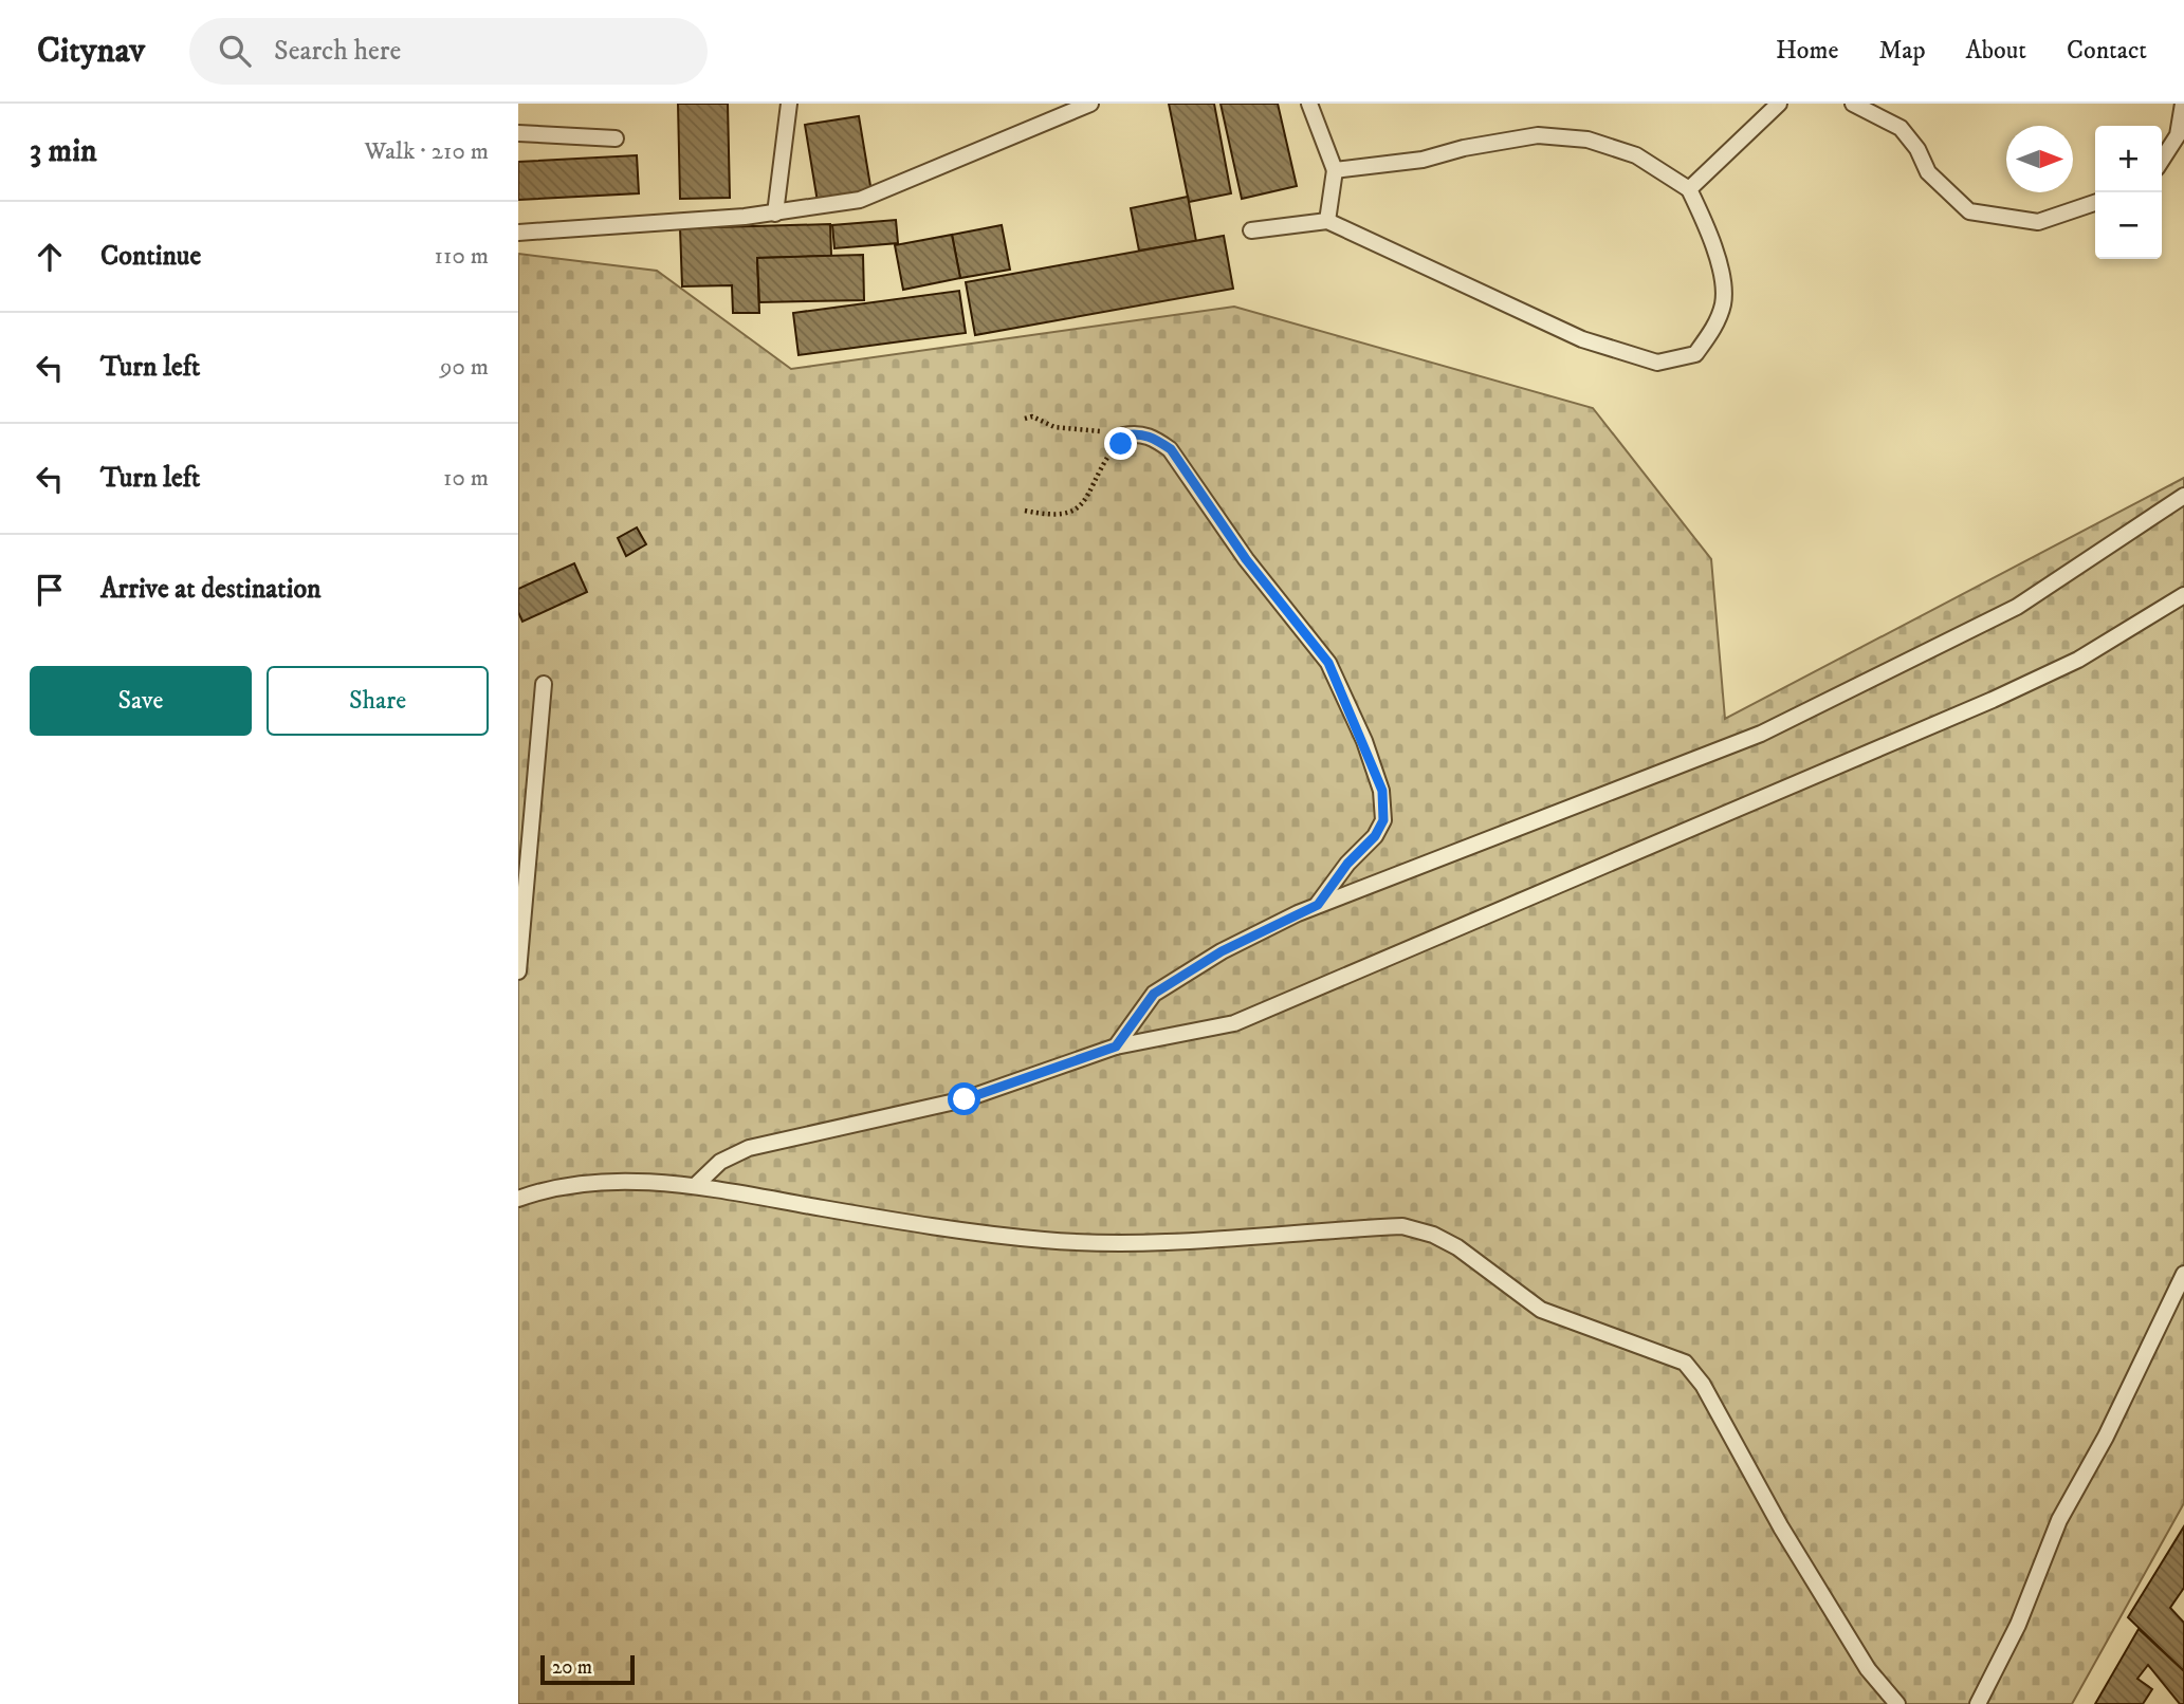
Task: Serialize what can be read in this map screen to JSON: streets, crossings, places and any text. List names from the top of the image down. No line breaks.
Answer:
{"scale_bar":"20 m","north":"right","page":{"header":"Citynav","search":"Search here","nav":["Home","Map","About","Contact"],"heading":["3 min","Walk · 210 m"],"map_buttons":["+","−"],"list":[["Continue","110 m"],["Turn left","90 m"],["Turn left","10 m"],"Arrive at destination"],"buttons":["Save","Share"],"scale":"20 m"}}
